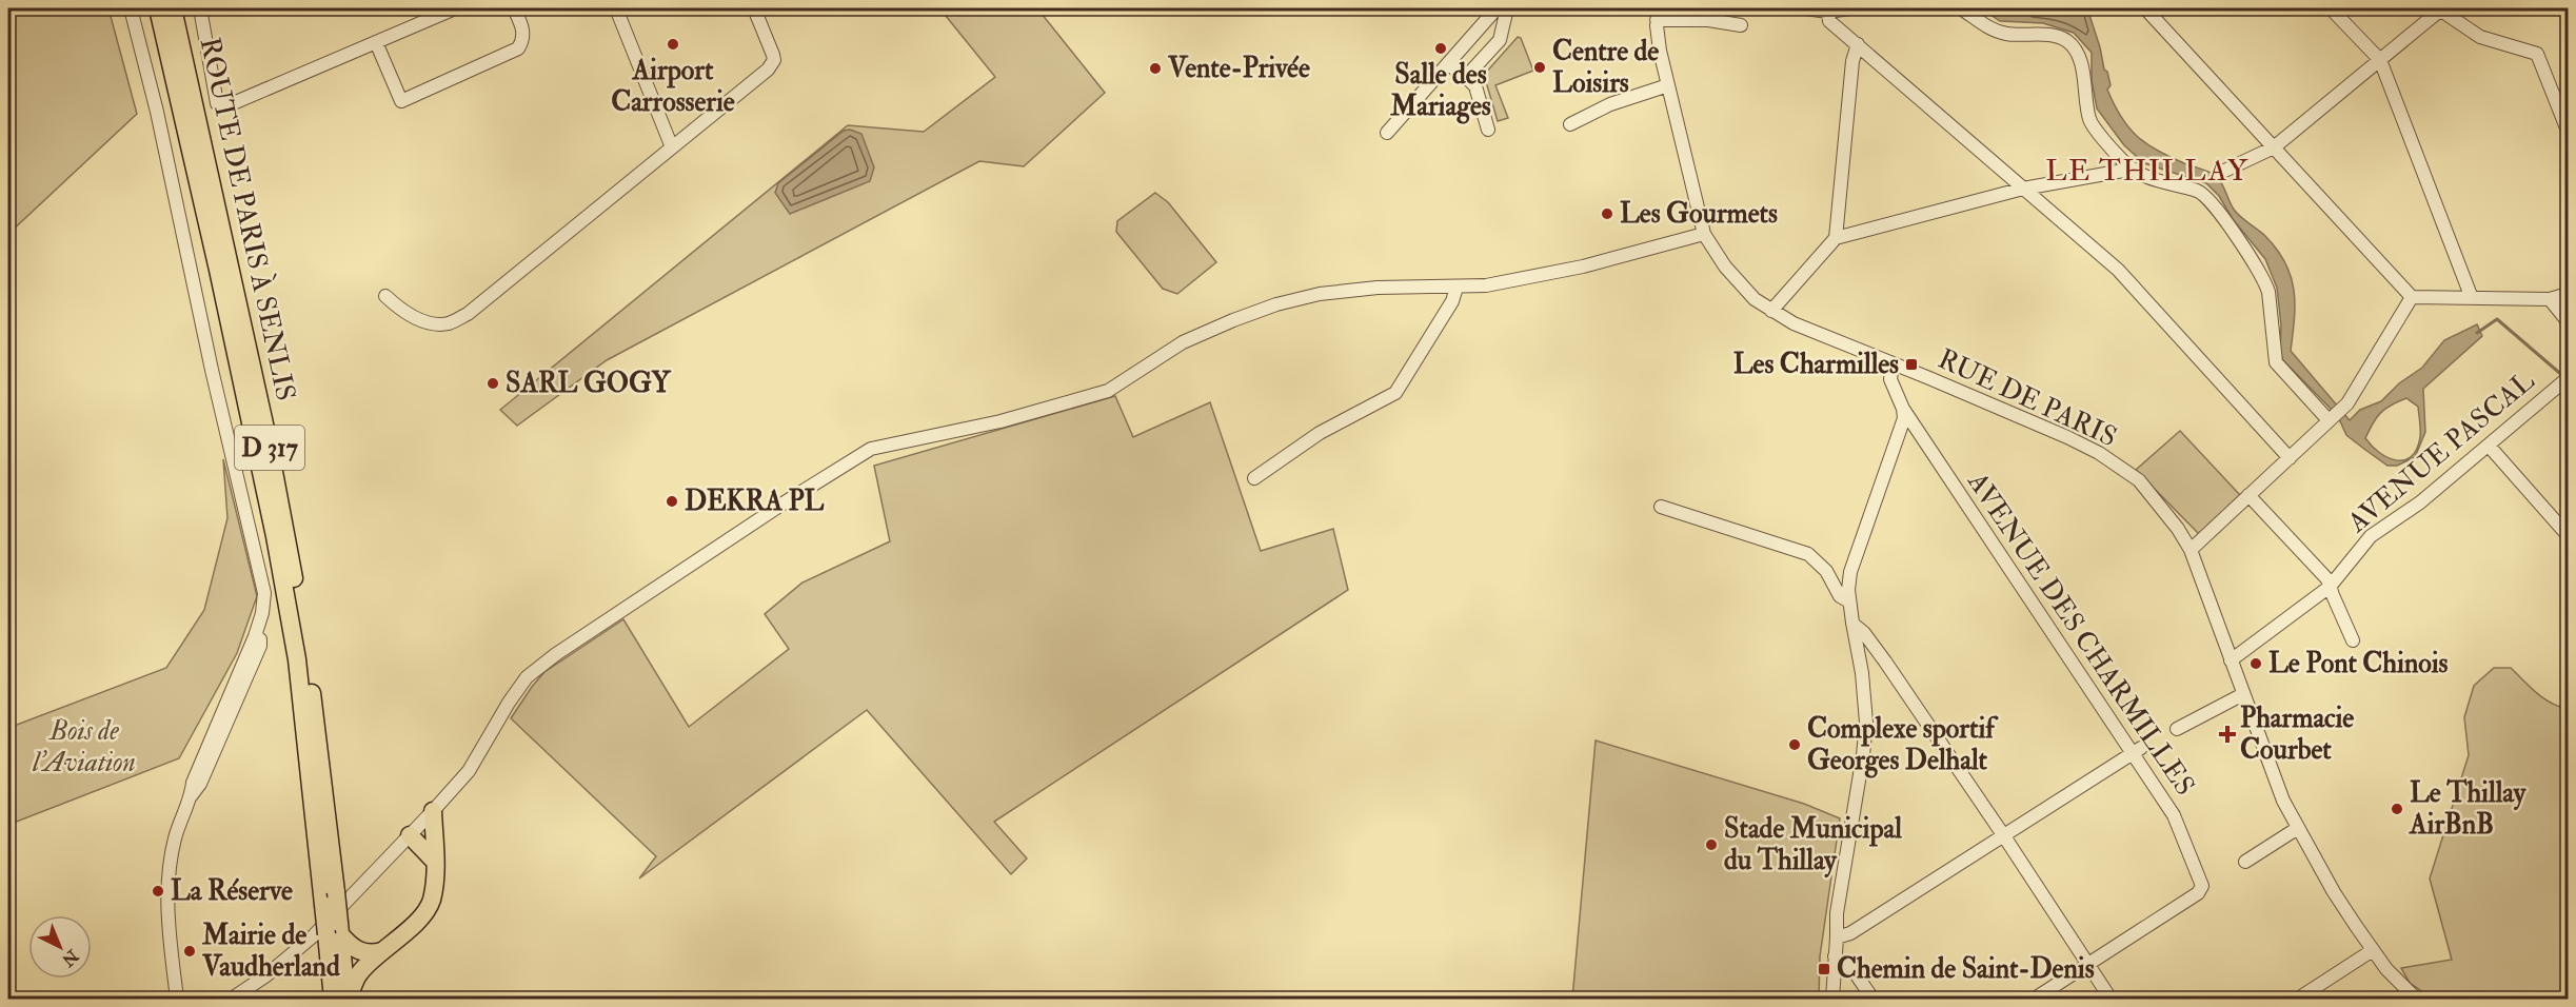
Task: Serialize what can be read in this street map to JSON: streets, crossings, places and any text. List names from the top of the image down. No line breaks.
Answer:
{"streets":{"main road":["ROUTE DE PARIS À SENLIS","D 317"],"street":["RUE DE PARIS","AVENUE PASCAL","AVENUE DES CHARMILLES"]},"crossings":[["ROUTE DE PARIS À SENLIS","D 317"],["RUE DE PARIS","AVENUE PASCAL"]],"districts":["LE THILLAY"],"parks":["Bois de l'Aviation"],"places":{"other":["Airport Carrosserie","Salle des Mariages","Centre de Loisirs","Vente-Privée","Les Gourmets","SARL GOGY","DEKRA PL","Le Pont Chinois","Complexe sportif Georges Delhalt","Le Thillay AirBnB","Stade Municipal du Thillay","La Réserve","Mairie de Vaudherland"],"transit":["Les Charmilles","Chemin de Saint-Denis"],"health":["Pharmacie Courbet"]},"north":"bottom right"}
